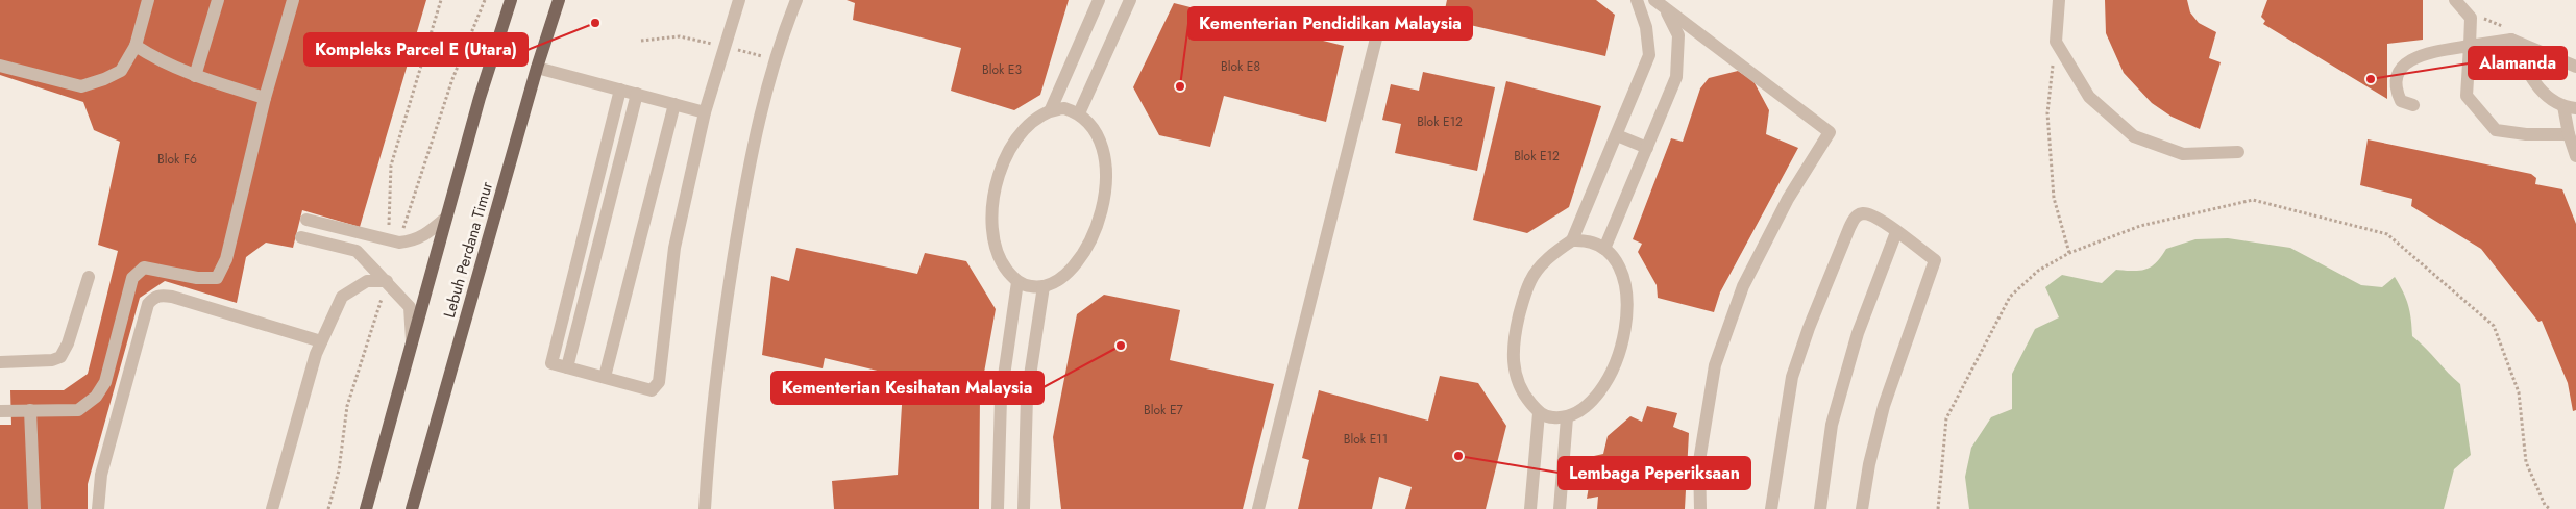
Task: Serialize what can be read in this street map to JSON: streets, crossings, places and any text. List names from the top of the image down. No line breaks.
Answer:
{"streets":{"main road":["Lebuh Perdana Timur"]},"places":["Kompleks Parcel E (Utara)","Alamanda","Kementerian Pendidikan Malaysia","Kementerian Kesihatan Malaysia","Lembaga Peperiksaan"],"house_numbers":["Blok E8","Blok E3","Blok E12","Blok E12","Blok F6","Blok E7","Blok E11"]}
